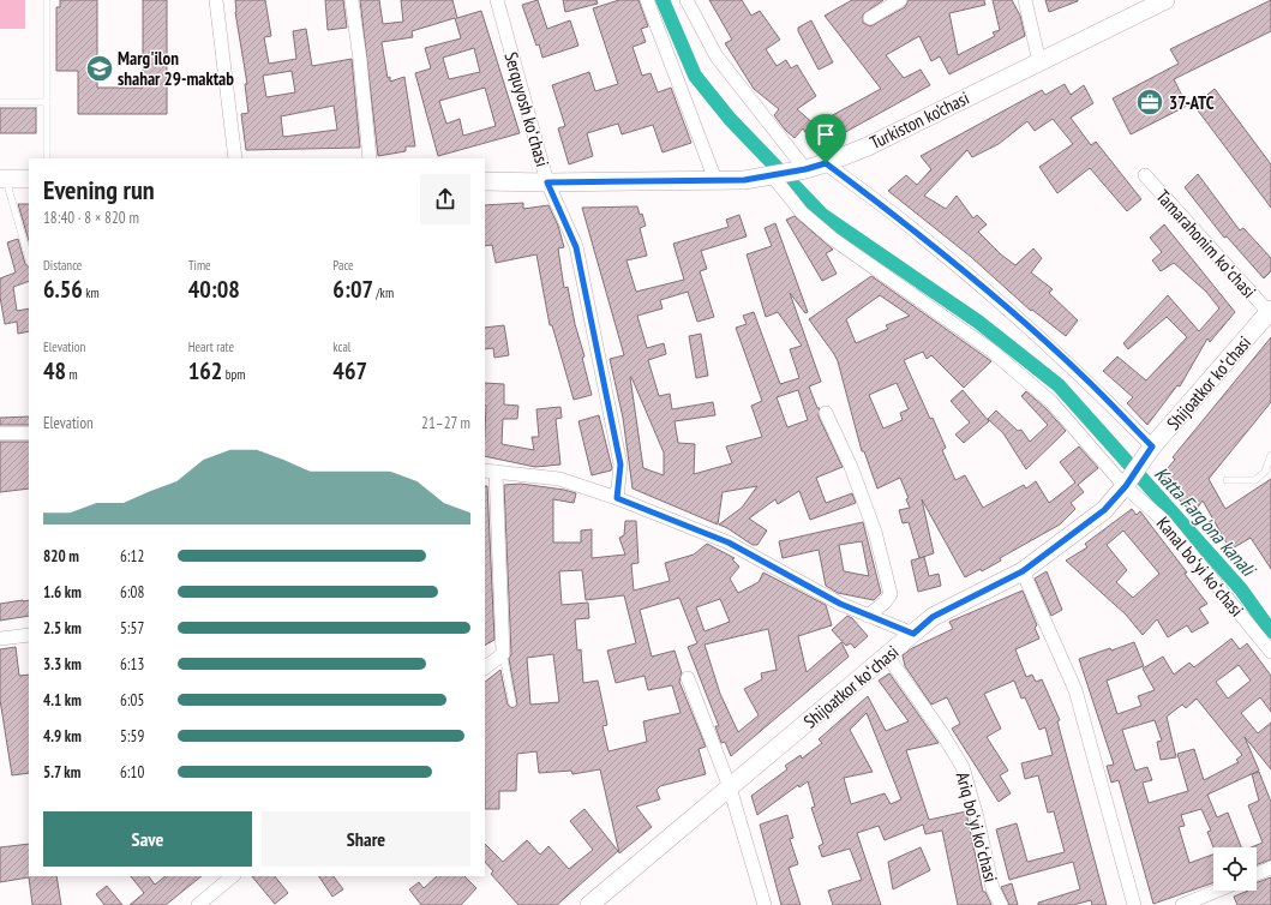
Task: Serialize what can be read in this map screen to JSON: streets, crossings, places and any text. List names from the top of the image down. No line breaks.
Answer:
{"streets":{"street":["Serquyosh koʻchasi","Turkiston ko’chasi","Tamarahonim koʻchasi","Shijoatkor koʻchasi","Kanal boʻyi koʻchasi","Ariq boʻyi koʻchasi"]},"crossings":[["Serquyosh koʻchasi","Turkiston ko’chasi"],["Turkiston ko’chasi","Kanal boʻyi koʻchasi"],["Tamarahonim koʻchasi","Shijoatkor koʻchasi"],["Shijoatkor koʻchasi","Kanal boʻyi koʻchasi"],["Shijoatkor koʻchasi","Ariq boʻyi koʻchasi"]],"water":["Katta Farg'ona kanali"],"places":{"school or university":["Marg'ilon shahar 29-maktab"],"office":["37-АТС"]},"page":{"heading":["Evening run","18:40 · 8 × 820 m"],"stats":[["Distance","6.56 km"],["Time","40:08"],["Pace","6:07 /km"],["Elevation","48 m"],["Heart rate","162 bpm"],["kcal","467"]],"chart":["Elevation","21–27 m"],"list":[{"name":"820 m","note":"6:12"},{"name":"1.6 km","note":"6:08"},{"name":"2.5 km","note":"5:57"},{"name":"3.3 km","note":"6:13"},{"name":"4.1 km","note":"6:05"},{"name":"4.9 km","note":"5:59"},{"name":"5.7 km","note":"6:10"}],"buttons":["Save","Share"]}}
